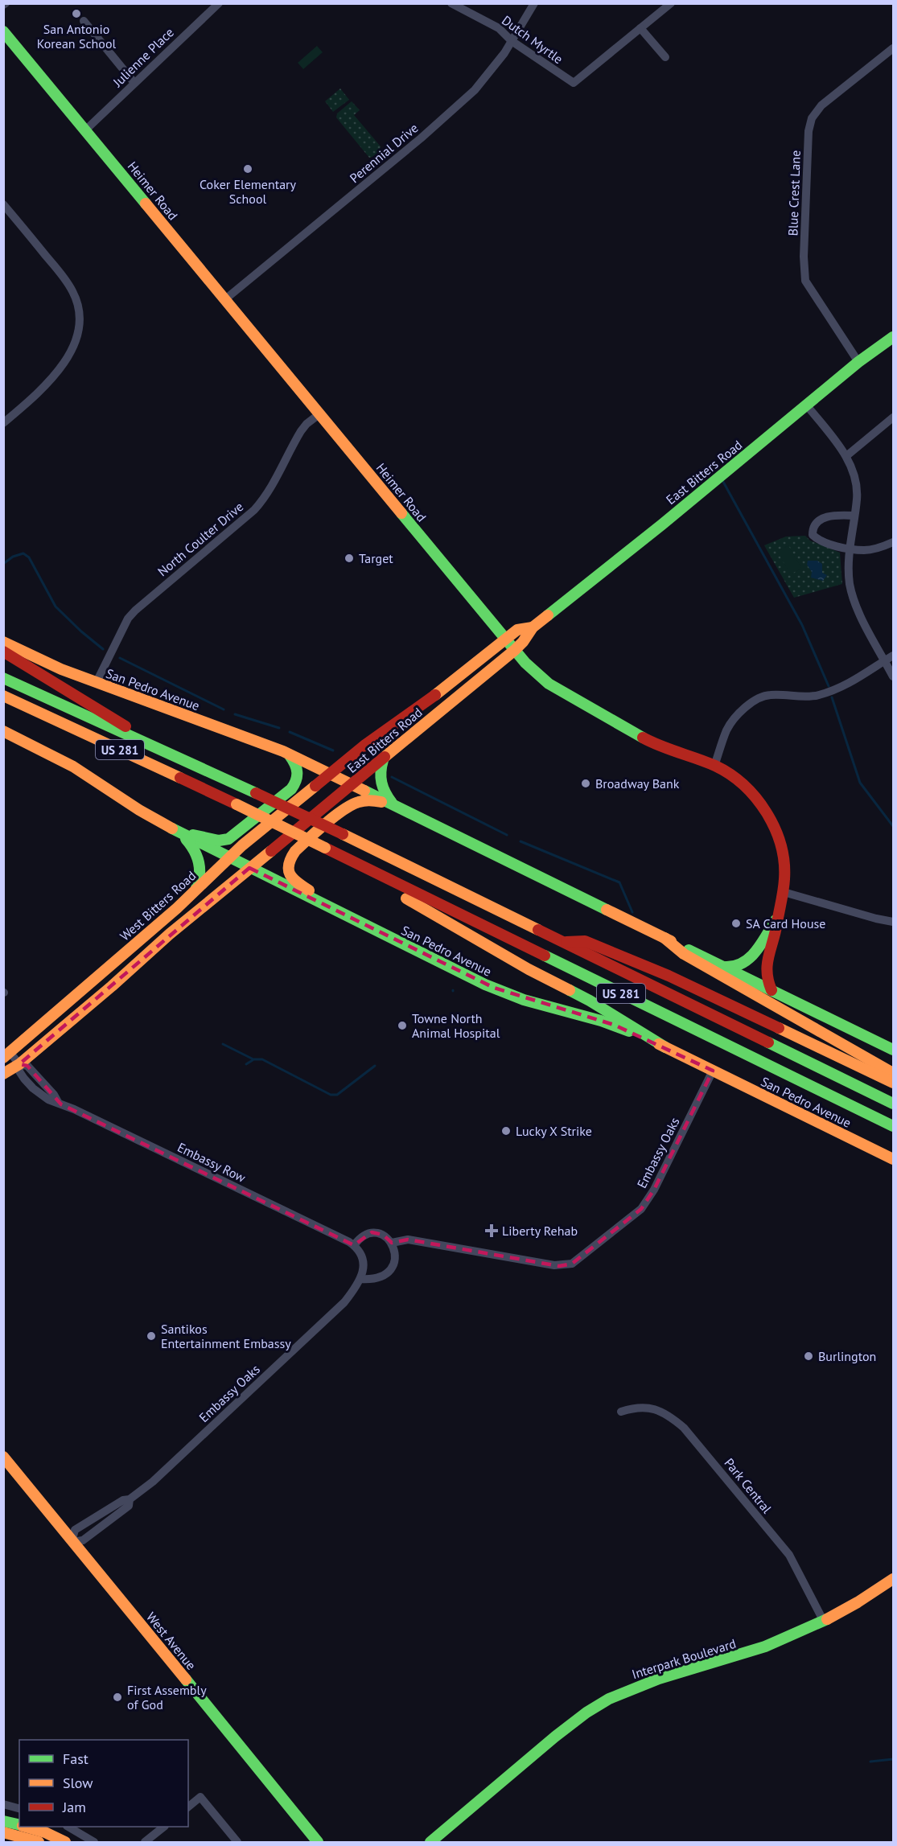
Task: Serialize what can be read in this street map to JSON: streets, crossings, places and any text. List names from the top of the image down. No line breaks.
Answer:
{"streets":{"main road":["Heimer Road","East Bitters Road","San Pedro Avenue","US 281","West Bitters Road","West Avenue","Interpark Boulevard"],"street":["Dutch Myrtle","Julienne Place","Perennial Drive","Blue Crest Lane","North Coulter Drive","Embassy Oaks","Embassy Row","Park Central"]},"crossings":[["Dutch Myrtle","Perennial Drive"],["Julienne Place","Heimer Road"],["Perennial Drive","Heimer Road"],["Heimer Road","East Bitters Road"],["Heimer Road","North Coulter Drive"],["Heimer Road","San Pedro Avenue"],["Blue Crest Lane","East Bitters Road"],["East Bitters Road","San Pedro Avenue"],["East Bitters Road","West Bitters Road"],["North Coulter Drive","San Pedro Avenue"],["San Pedro Avenue","West Bitters Road"],["San Pedro Avenue","Embassy Oaks"],["West Bitters Road","Embassy Row"],["Embassy Oaks","West Avenue"],["Park Central","Interpark Boulevard"]],"places":{"other":["San Antonio Korean School","Coker Elementary School","Target","Broadway Bank","SA Card House","Towne North Animal Hospital","Lucky X Strike","Santikos Entertainment Embassy","Burlington","First Assembly of God"],"health":["Liberty Rehab"]},"legend":["Fast","Slow","Jam"]}
